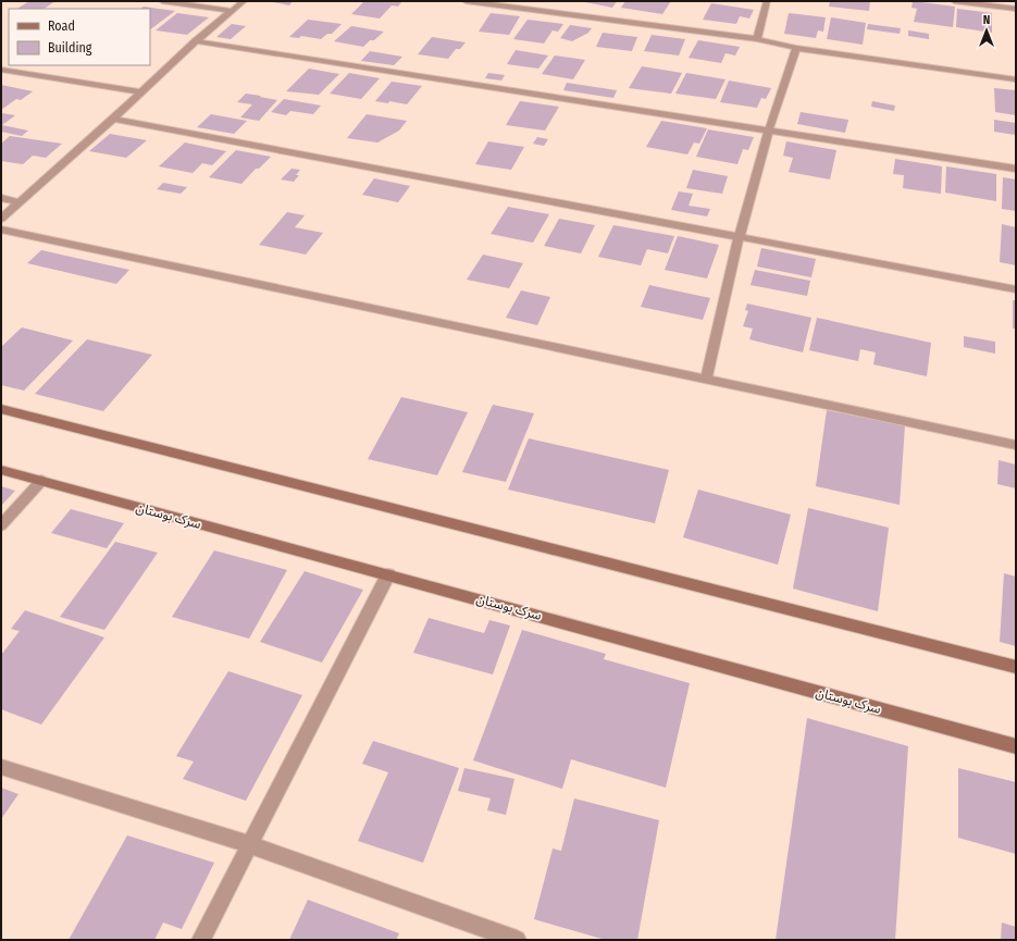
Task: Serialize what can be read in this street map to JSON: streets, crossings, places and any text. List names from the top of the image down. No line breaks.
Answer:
{"streets":{"street":["سرک بوستان"]},"legend":["Road","Building"],"north":"top"}
